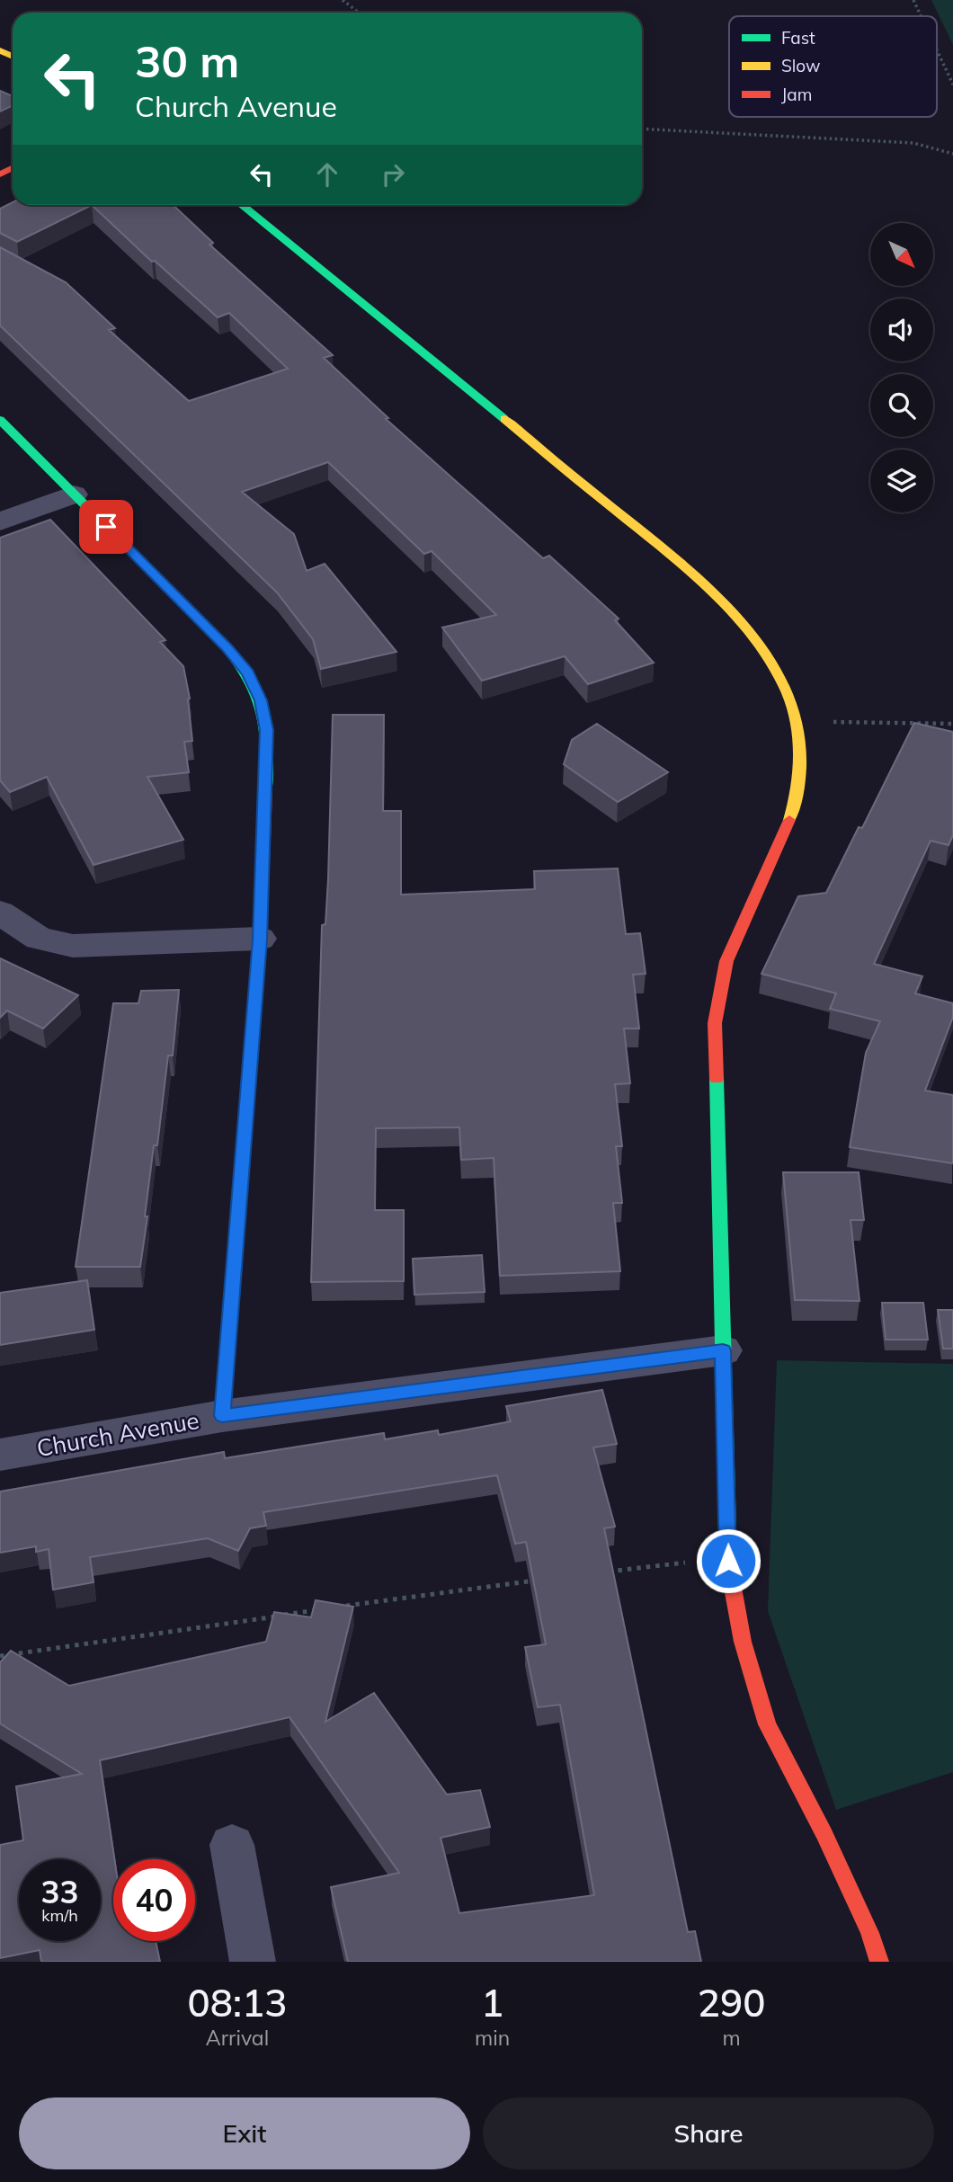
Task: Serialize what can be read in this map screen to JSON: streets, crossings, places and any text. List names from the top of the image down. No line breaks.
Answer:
{"streets":{"street":["Church Avenue"]},"legend":["Fast","Slow","Jam"],"north":"bottom right","page":{"turn":["30 m","Church Avenue"],"speed":"33 km/h","limit":"40","eta":["08:13","Arrival","1","min","290","m"],"buttons":["Exit","Share"]}}
